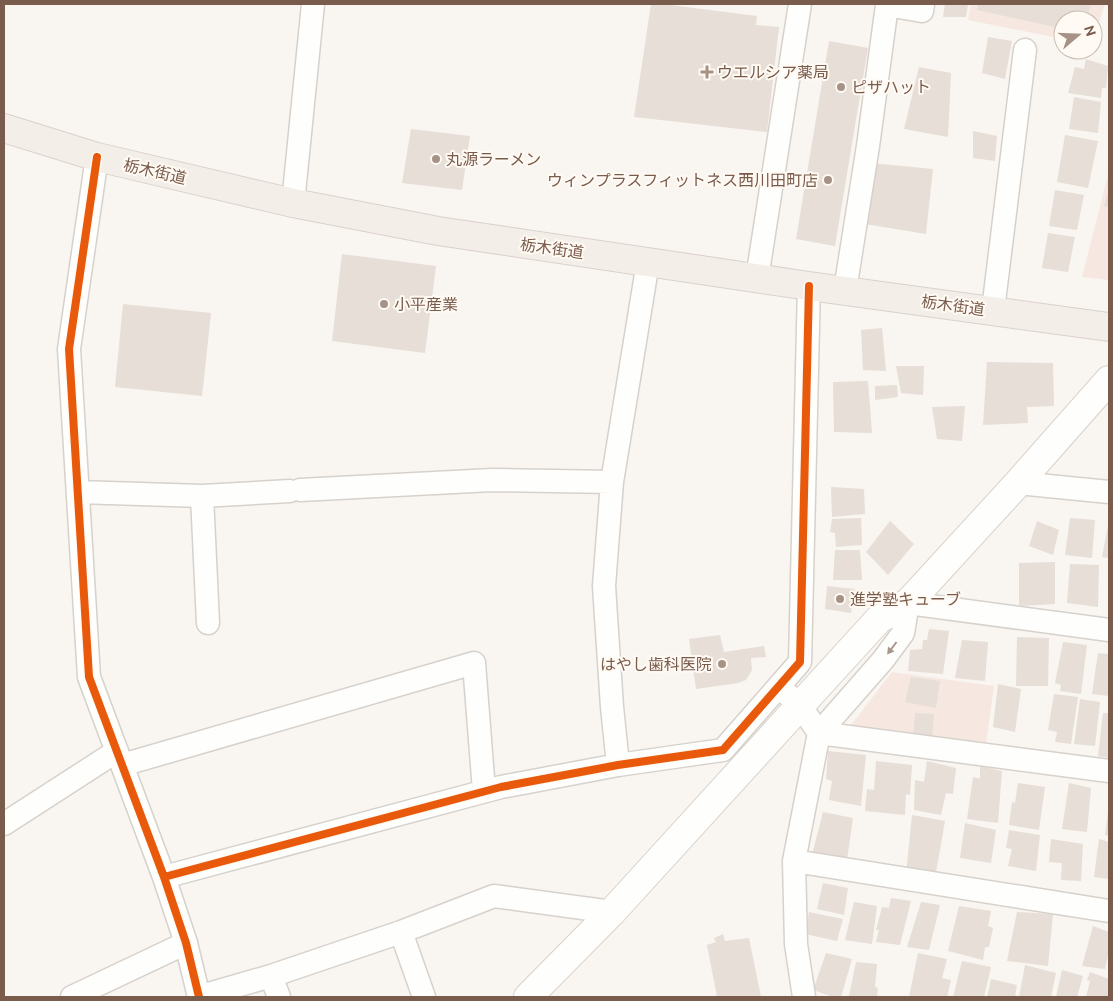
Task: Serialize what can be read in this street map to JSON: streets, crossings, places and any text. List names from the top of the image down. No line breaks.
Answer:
{"streets":{"main road":["栃木街道"]},"places":{"health":["ウエルシア薬局"],"other":["ピザハット","丸源ラーメン","ウィンプラスフィットネス西川田町店","小平産業","進学塾キューブ","はやし歯科医院"]},"north":"right"}
